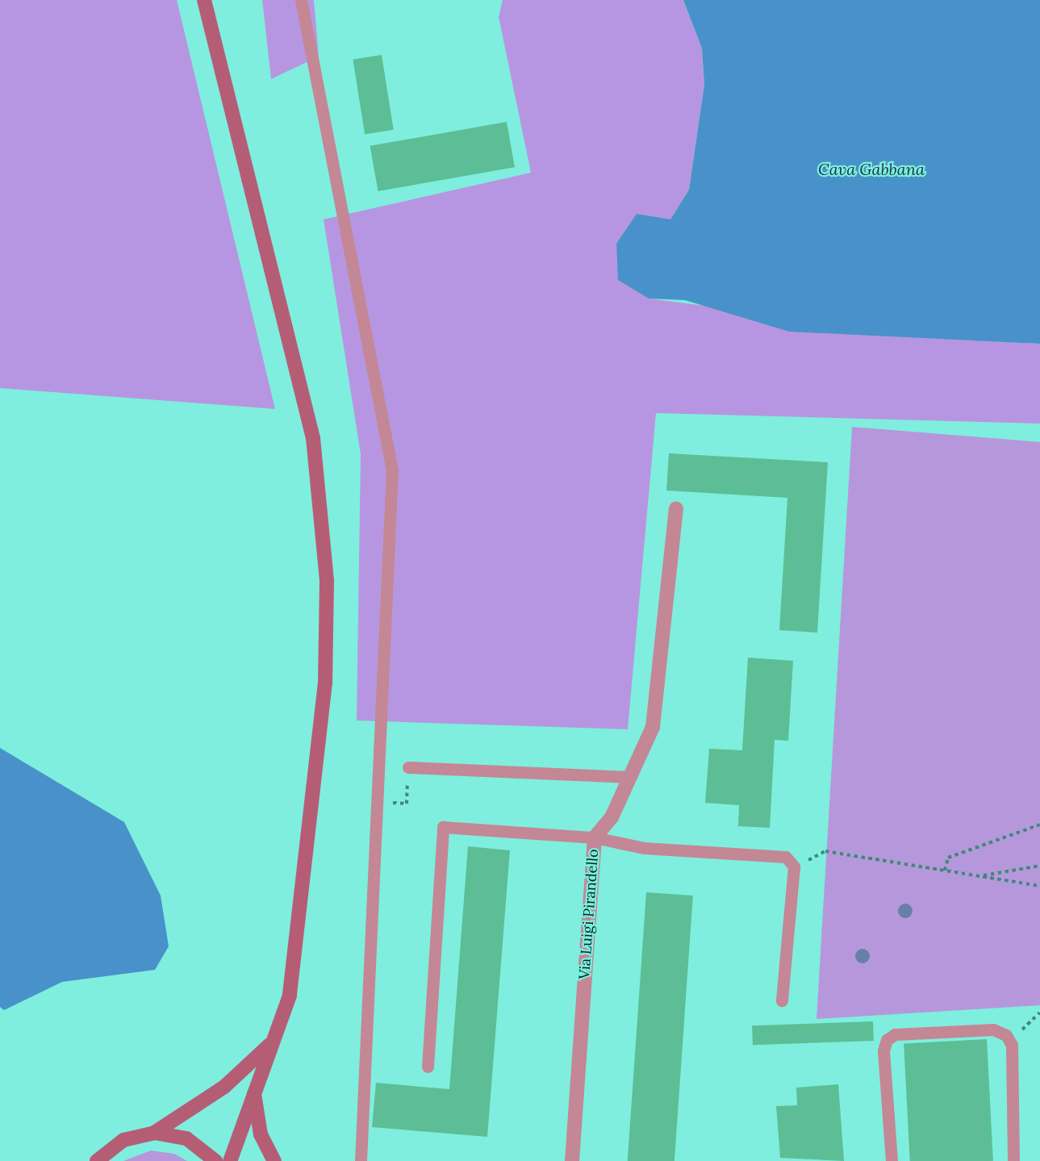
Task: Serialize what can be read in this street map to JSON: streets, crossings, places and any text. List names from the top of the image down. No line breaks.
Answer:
{"streets":{"street":["Via Luigi Pirandello"]},"water":["Cava Gabbana"]}
